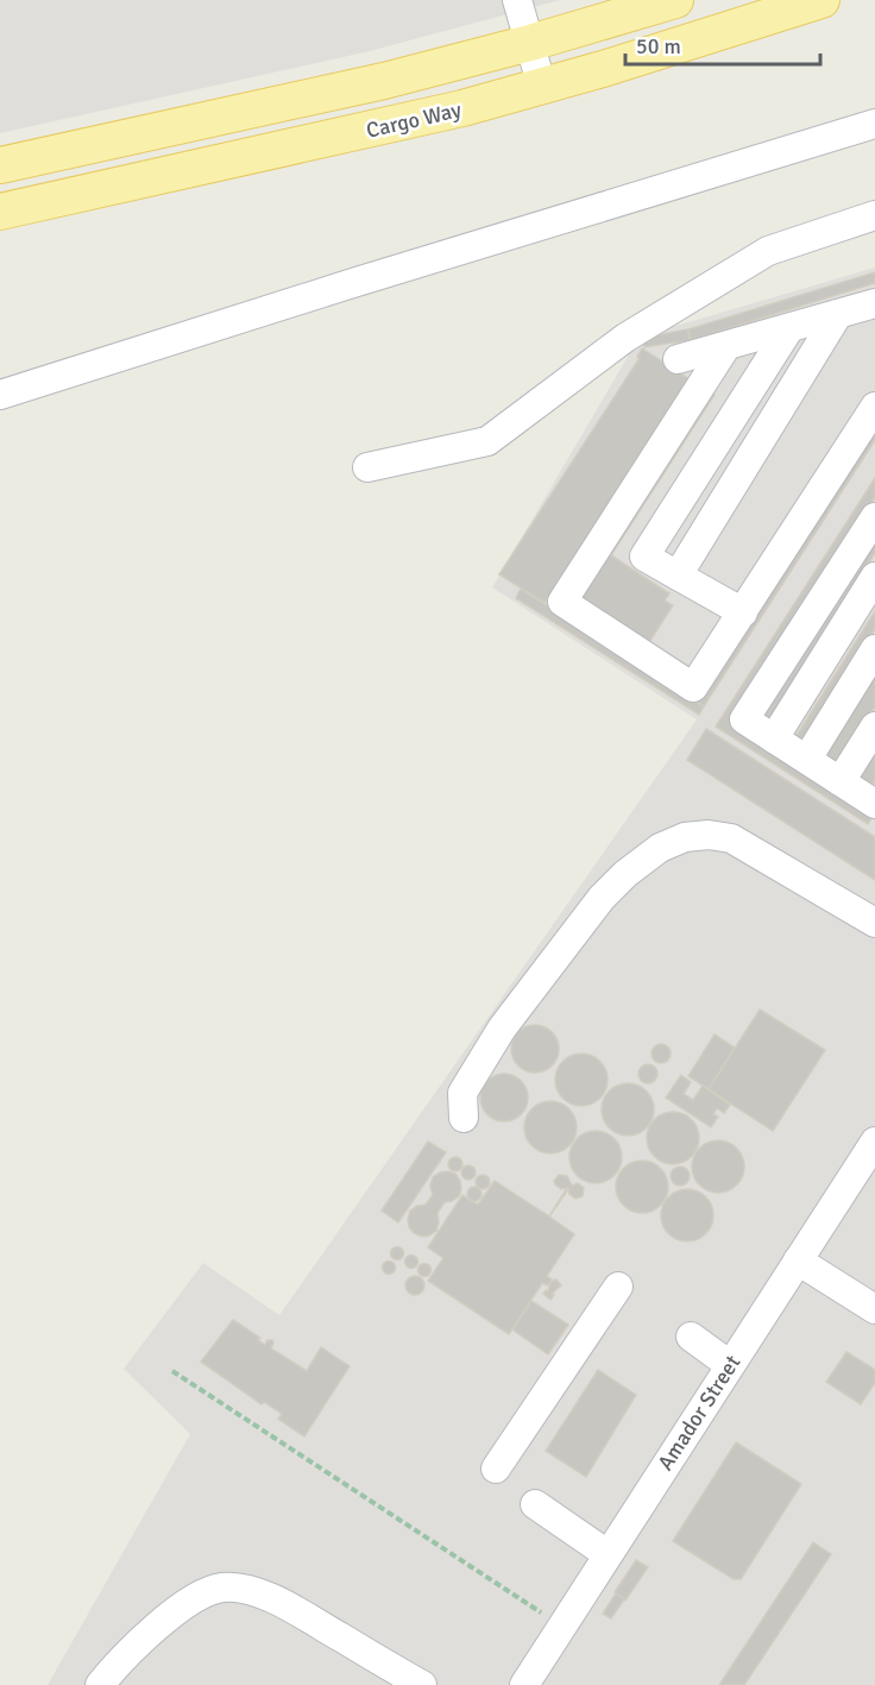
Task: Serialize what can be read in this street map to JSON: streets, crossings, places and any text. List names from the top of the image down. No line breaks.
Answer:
{"streets":{"main road":["Cargo Way"],"street":["Amador Street"]},"scale_bar":"50 m"}
